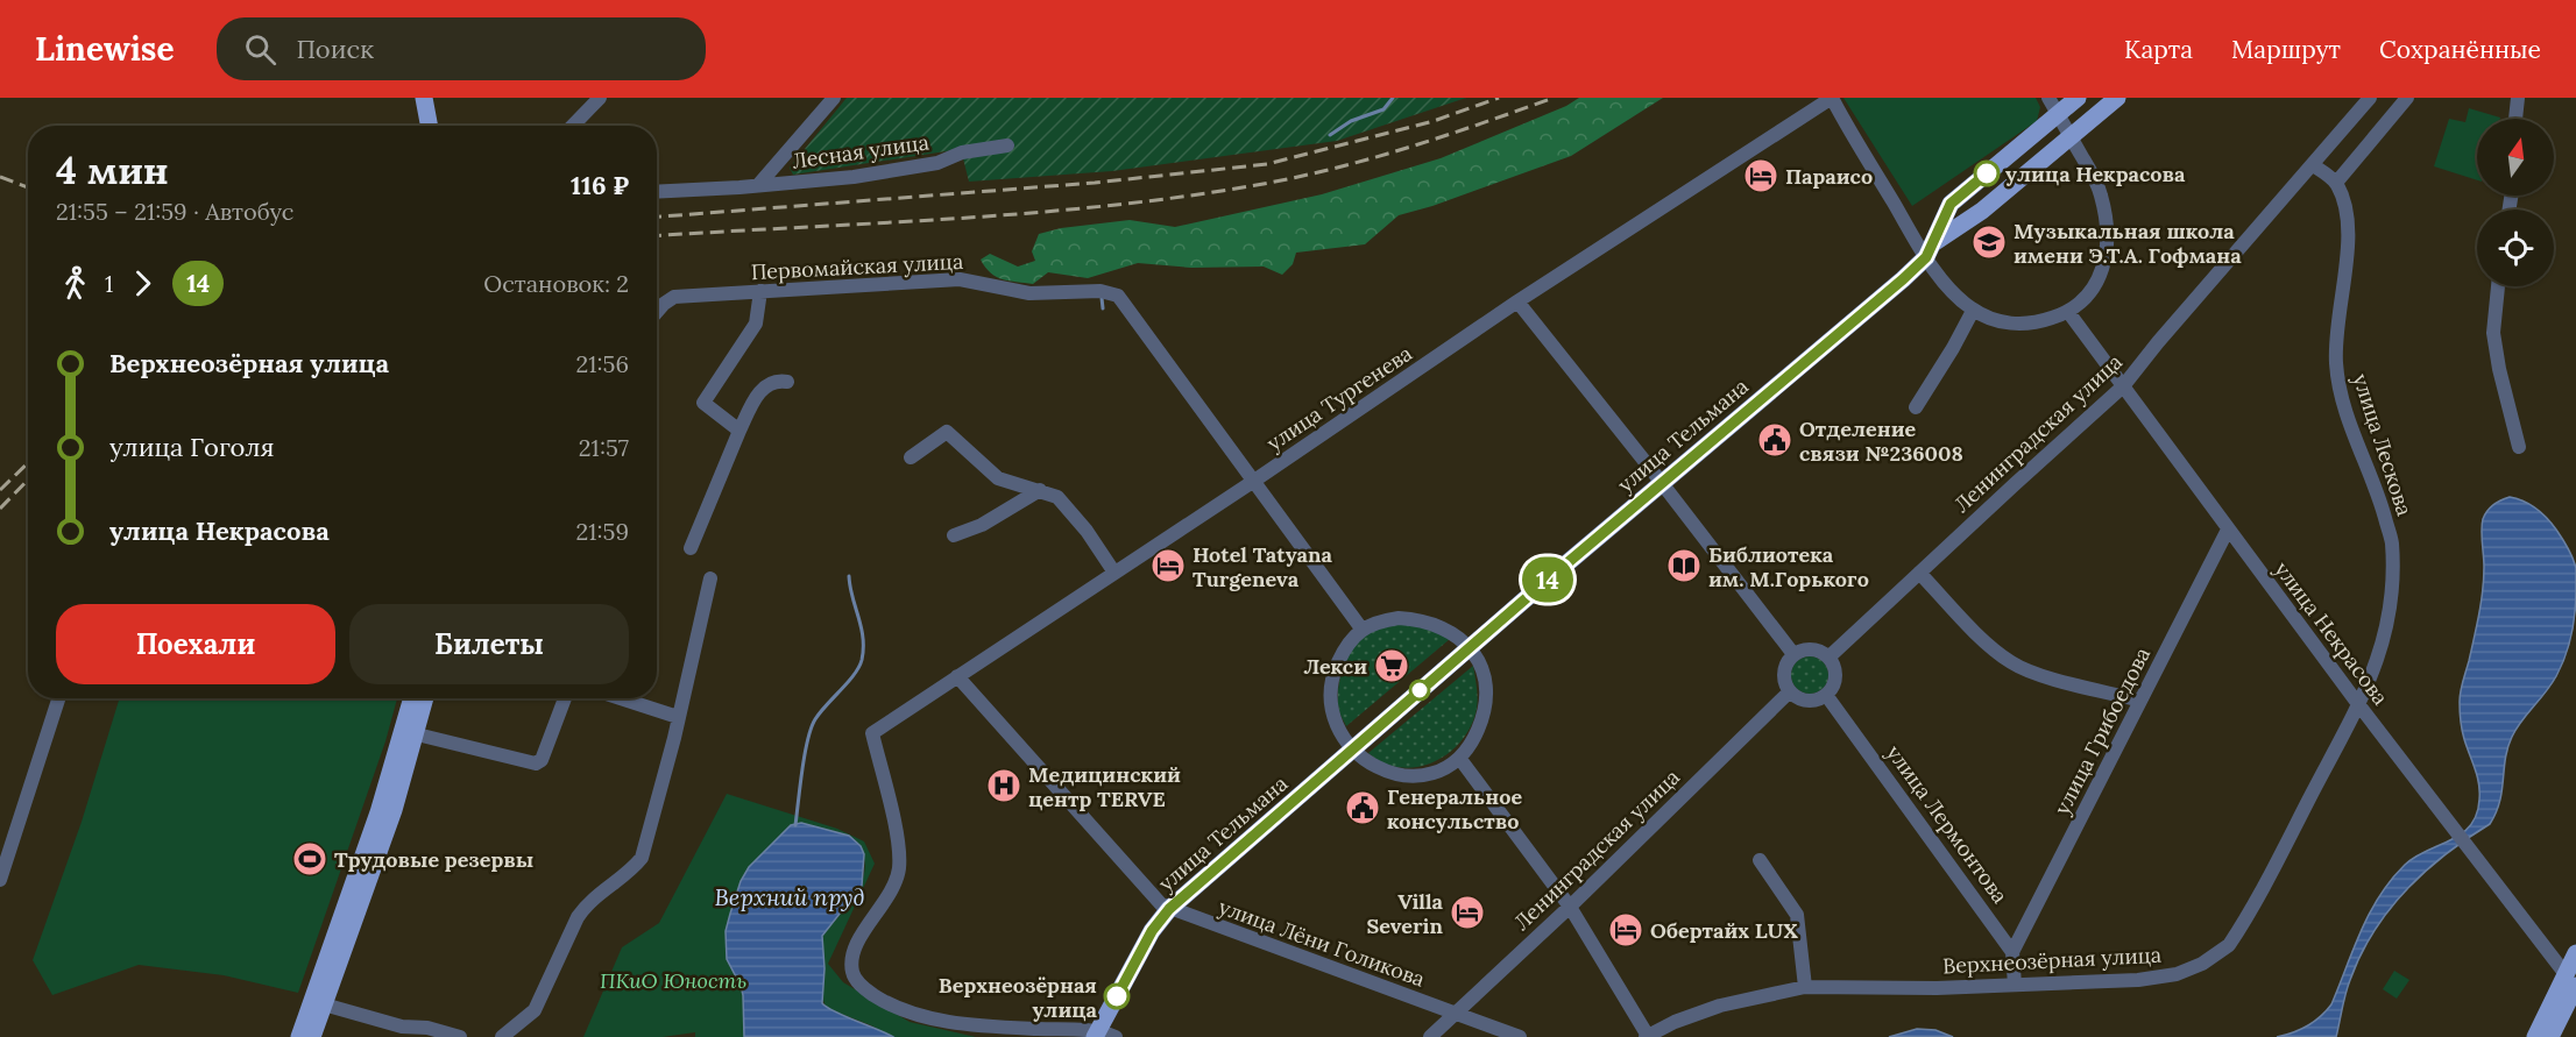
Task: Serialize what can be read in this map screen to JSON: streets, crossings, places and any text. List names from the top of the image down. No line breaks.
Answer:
{"streets":{"main road":["улица Тельмана"],"street":["Лесная улица","Первомайская улица","улица Тургенева","Ленинградская улица","улица Лескова","улица Некрасова","улица Грибоедова","улица Лермонтова","улица Лёни Голикова","Верхнеозёрная улица"]},"crossings":[["Первомайская улица","улица Тургенева"],["улица Тургенева","улица Тельмана"],["улица Тургенева","улица Лёни Голикова"],["Ленинградская улица","улица Некрасова"],["Ленинградская улица","улица Лермонтова"],["Ленинградская улица","улица Лёни Голикова"],["улица Тельмана","улица Лёни Голикова"],["улица Лескова","улица Некрасова"],["улица Лескова","Верхнеозёрная улица"],["улица Некрасова","улица Грибоедова"],["улица Некрасова","Верхнеозёрная улица"],["улица Грибоедова","улица Лермонтова"]],"water":["Верхний пруд"],"parks":["ПКиО Юность"],"places":{"other":["улица Некрасова","Верхнеозёрная улица"],"hotel":["Параисо","Hotel Tatyana Turgeneva","Villa Severin","Обертайх LUX"],"school or university":["Музыкальная школа имени Э.Т.А. Гофмана"],"public building":["Отделение связи №236008","Генеральное консульство"],"library":["Библиотека им. М.Горького"],"supermarket":["Лекси"],"hospital":["Медицинский центр TERVE"],"sports":["Трудовые резервы"]},"lines":["bus line 14"],"north":"top","page":{"header":"Linewise","search":"Поиск","nav":["Карта","Маршрут","Сохранённые"],"on_map":"14","heading":["4 мин","21:55 – 21:59 · Автобус","116 ₽"],"legs":["1","14","Остановок: 2"],"list":[{"name":"Верхнеозёрная улица","value":"21:56"},{"name":"улица Гоголя","value":"21:57"},{"name":"улица Некрасова","value":"21:59"}],"buttons":["Поехали","Билеты"]}}
